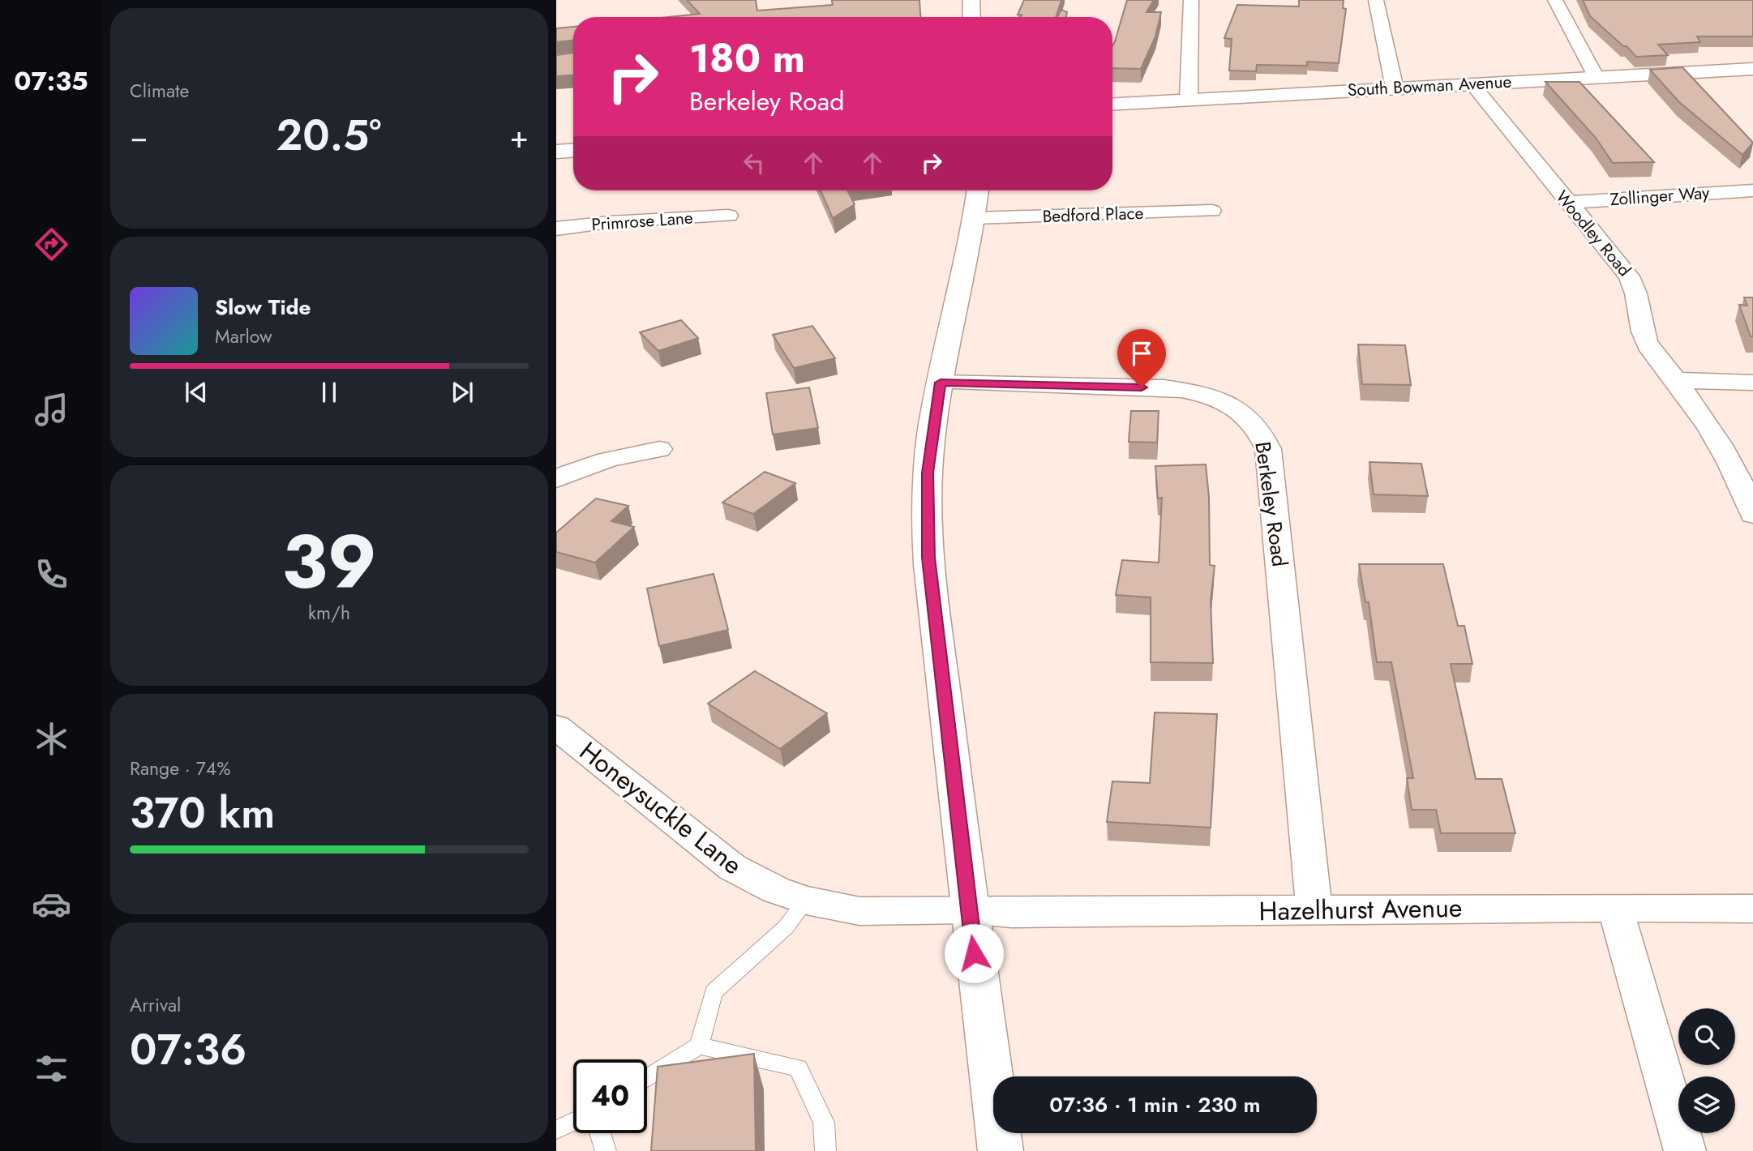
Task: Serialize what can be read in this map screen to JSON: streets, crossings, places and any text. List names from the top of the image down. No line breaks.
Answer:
{"streets":{"street":["South Bowman Avenue","Zollinger Way","Bedford Place","Primrose Lane","Woodley Road","Berkeley Road","Honeysuckle Lane","Hazelhurst Avenue"]},"crossings":[["South Bowman Avenue","Woodley Road"],["Zollinger Way","Woodley Road"],["Berkeley Road","Hazelhurst Avenue"],["Honeysuckle Lane","Hazelhurst Avenue"]],"page":{"tabs":"07:35","tile":["Climate",["39","km/h"],["Range · 74%","370 km"],["Arrival","07:36"]],"turn":["180 m","Berkeley Road"],"heat":["−","20.5°","+"],"song":["Slow Tide","Marlow"],"limit":"40","trip":"07:36 · 1 min · 230 m"}}
